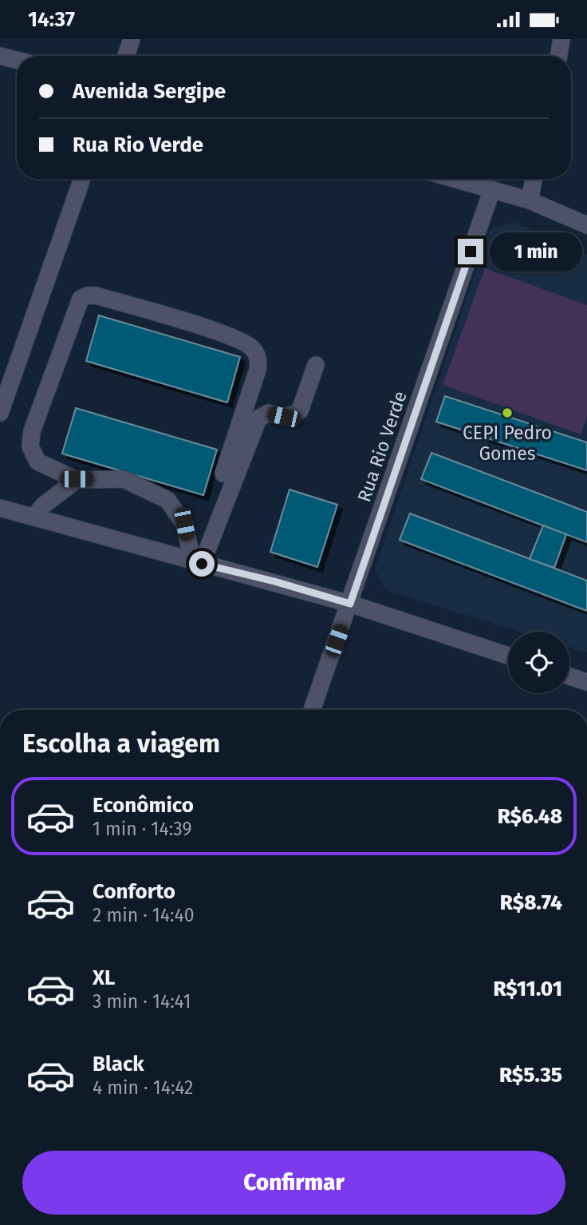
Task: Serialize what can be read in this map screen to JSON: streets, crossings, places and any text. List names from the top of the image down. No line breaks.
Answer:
{"streets":{"street":["Rua Rio Verde"]},"places":["CEPI Pedro Gomes"],"page":{"status":"14:37","banner":["Avenida Sergipe","Rua Rio Verde"],"bubble":"1 min","heading":"Escolha a viagem","list":[{"name":"Econômico","note":"1 min · 14:39","value":"R$6.48"},{"name":"Conforto","note":"2 min · 14:40","value":"R$8.74"},{"name":"XL","note":"3 min · 14:41","value":"R$11.01"},{"name":"Black","note":"4 min · 14:42","value":"R$5.35"}],"buttons":"Confirmar"}}
